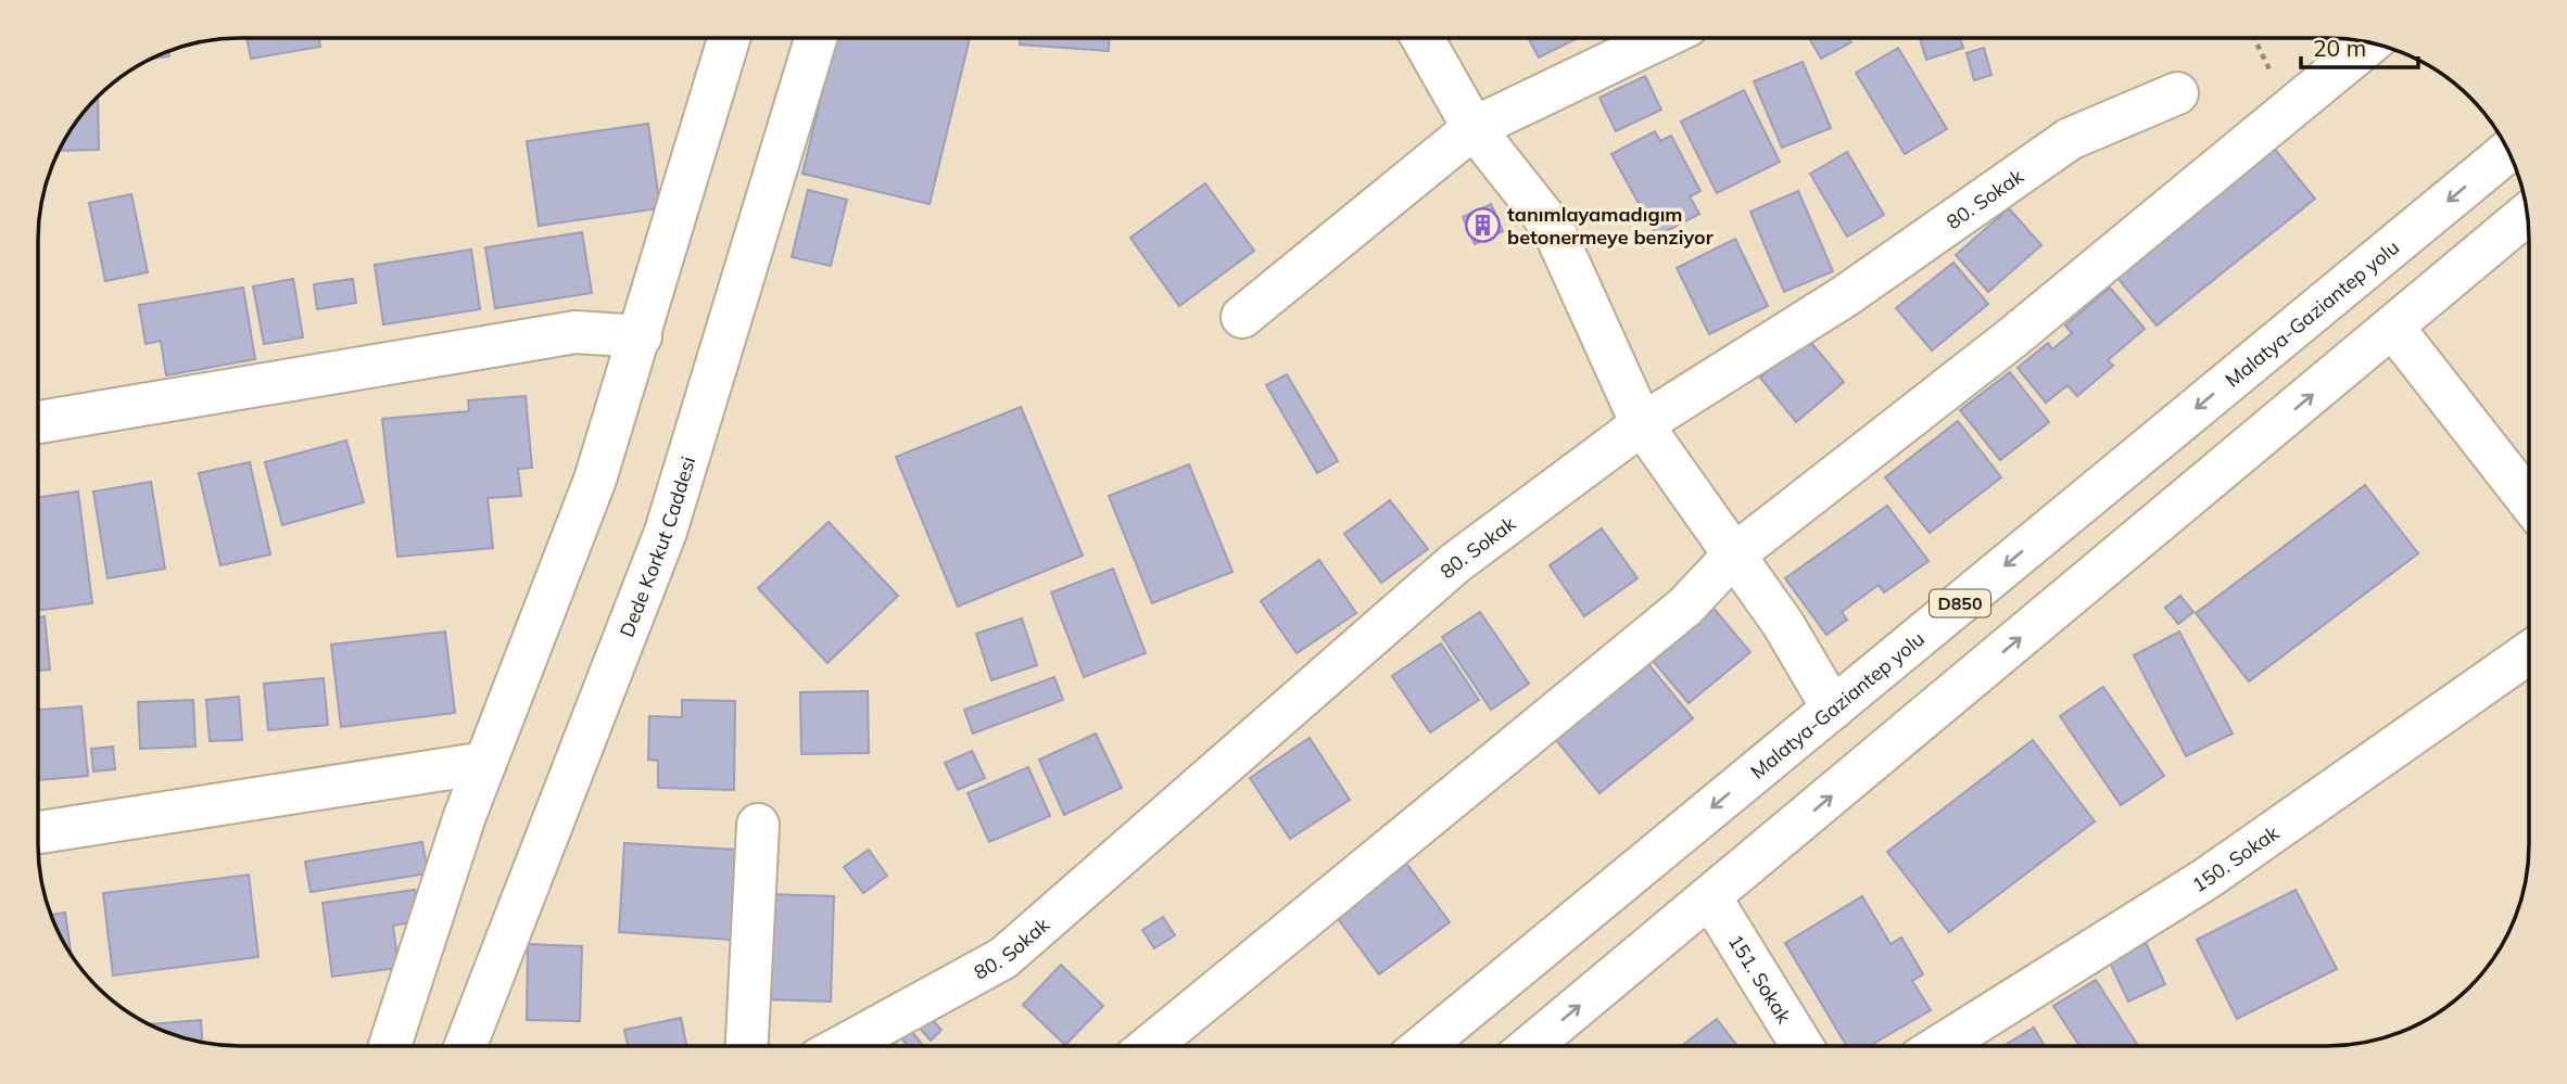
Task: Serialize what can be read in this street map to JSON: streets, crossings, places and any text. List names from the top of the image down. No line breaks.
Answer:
{"streets":{"main road":["80. Sokak","Malatya-Gaziantep yolu","Dede Korkut Caddesi","D850","150. Sokak","151. Sokak"]},"places":{"building":["tanımlayamadıgım betonermeye benziyor"]},"scale_bar":"20 m"}
